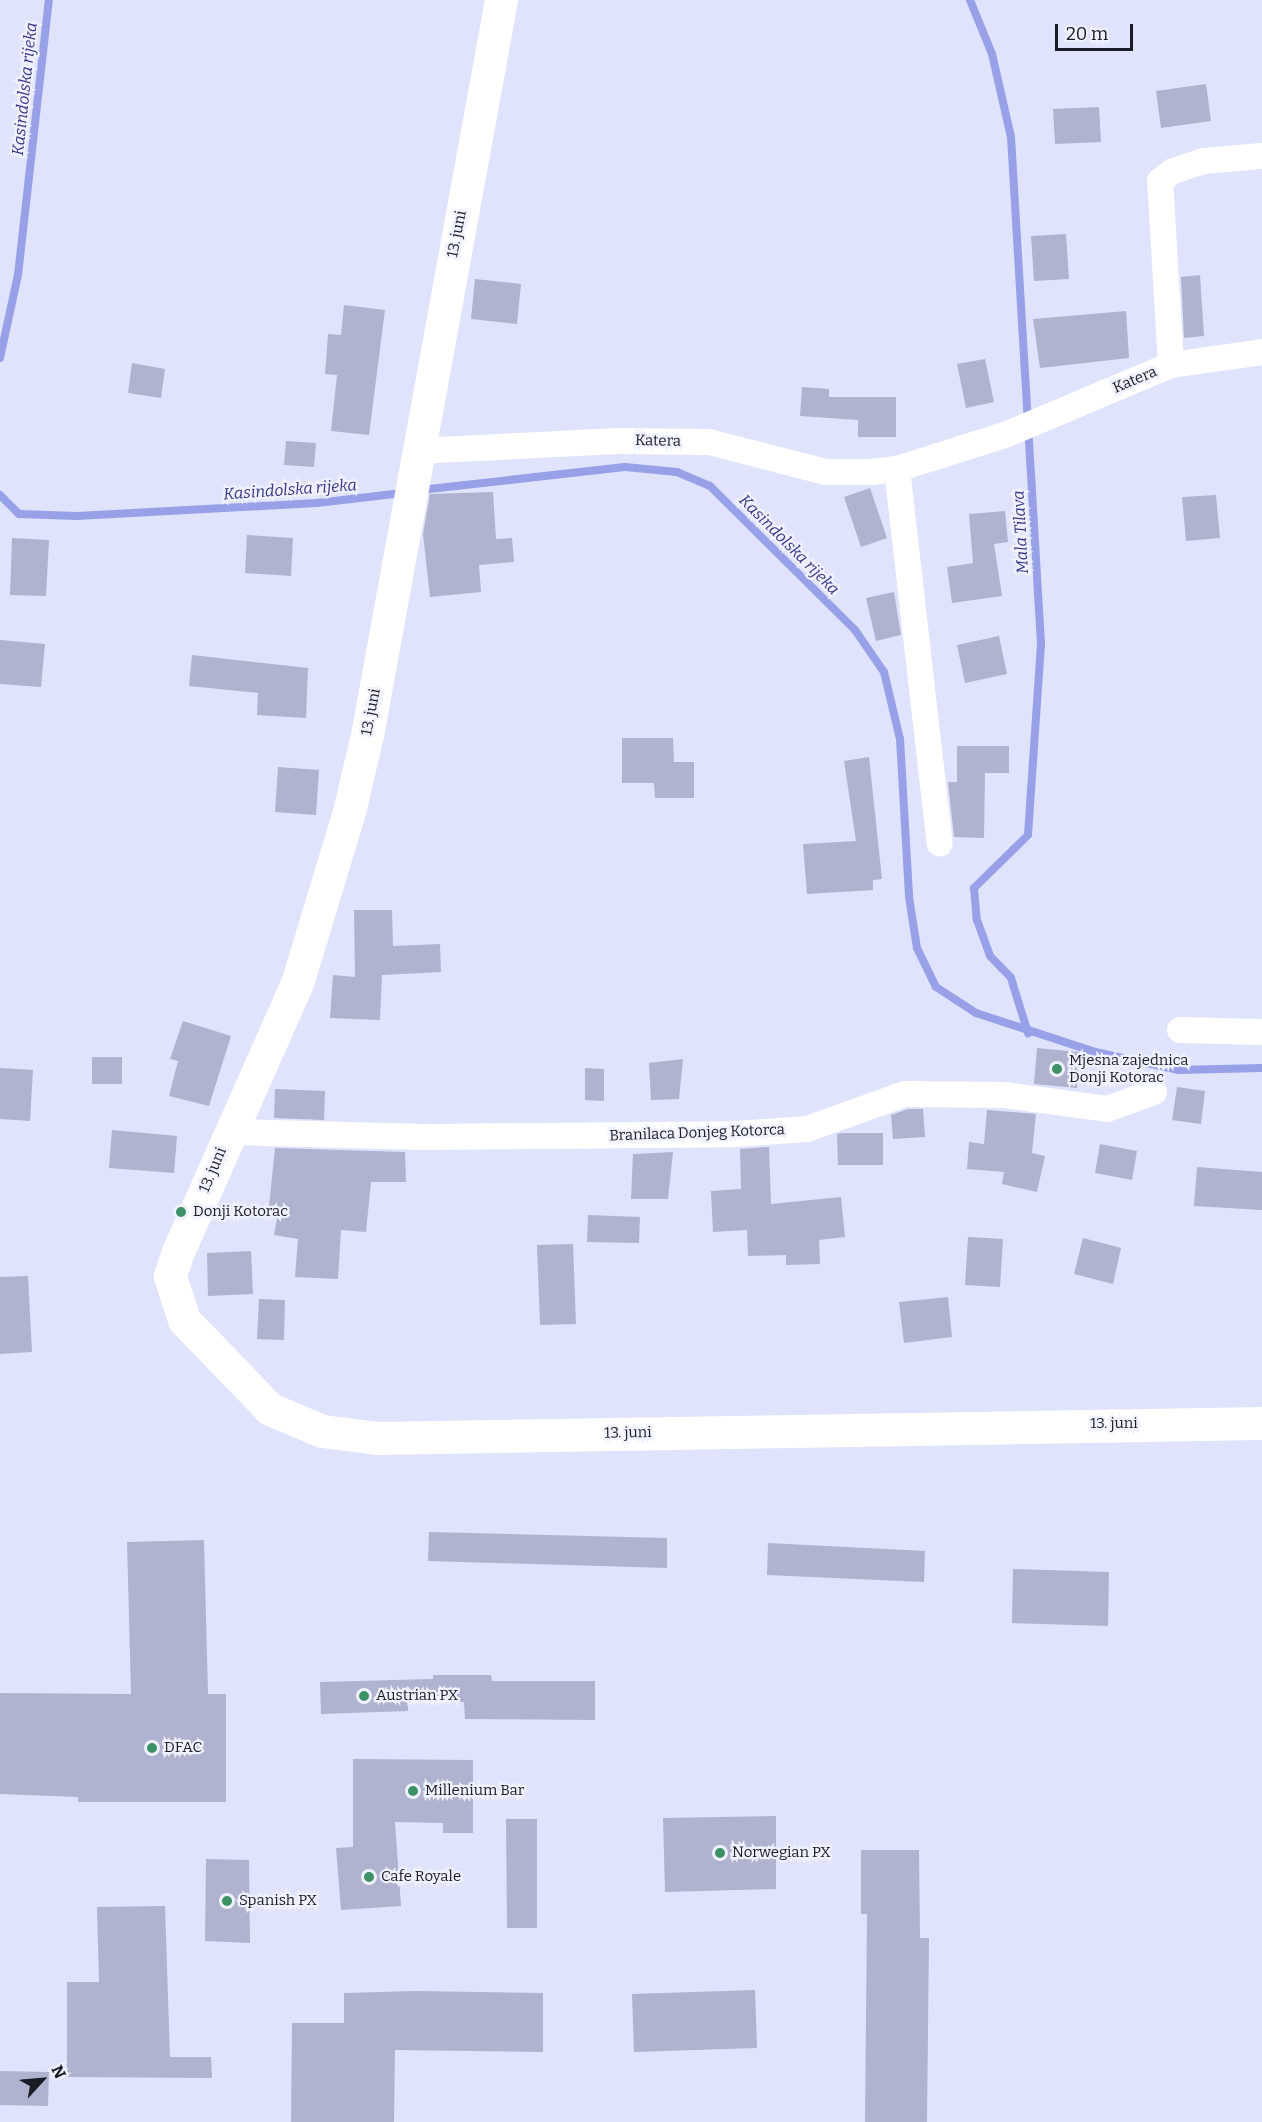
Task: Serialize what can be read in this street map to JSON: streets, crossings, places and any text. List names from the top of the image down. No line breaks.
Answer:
{"streets":{"street":["13. juni","Katera","Branilaca Donjeg Kotorca"]},"crossings":[["13. juni","Katera"],["13. juni","Branilaca Donjeg Kotorca"]],"water":["Kasindolska rijeka","Mala Tilava"],"places":["Mjesna zajednica Donji Kotorac","Donji Kotorac","Austrian PX","DFAC","Millenium Bar","Norwegian PX","Cafe Royale","Spanish PX"],"scale_bar":"20 m","north":"top right"}
